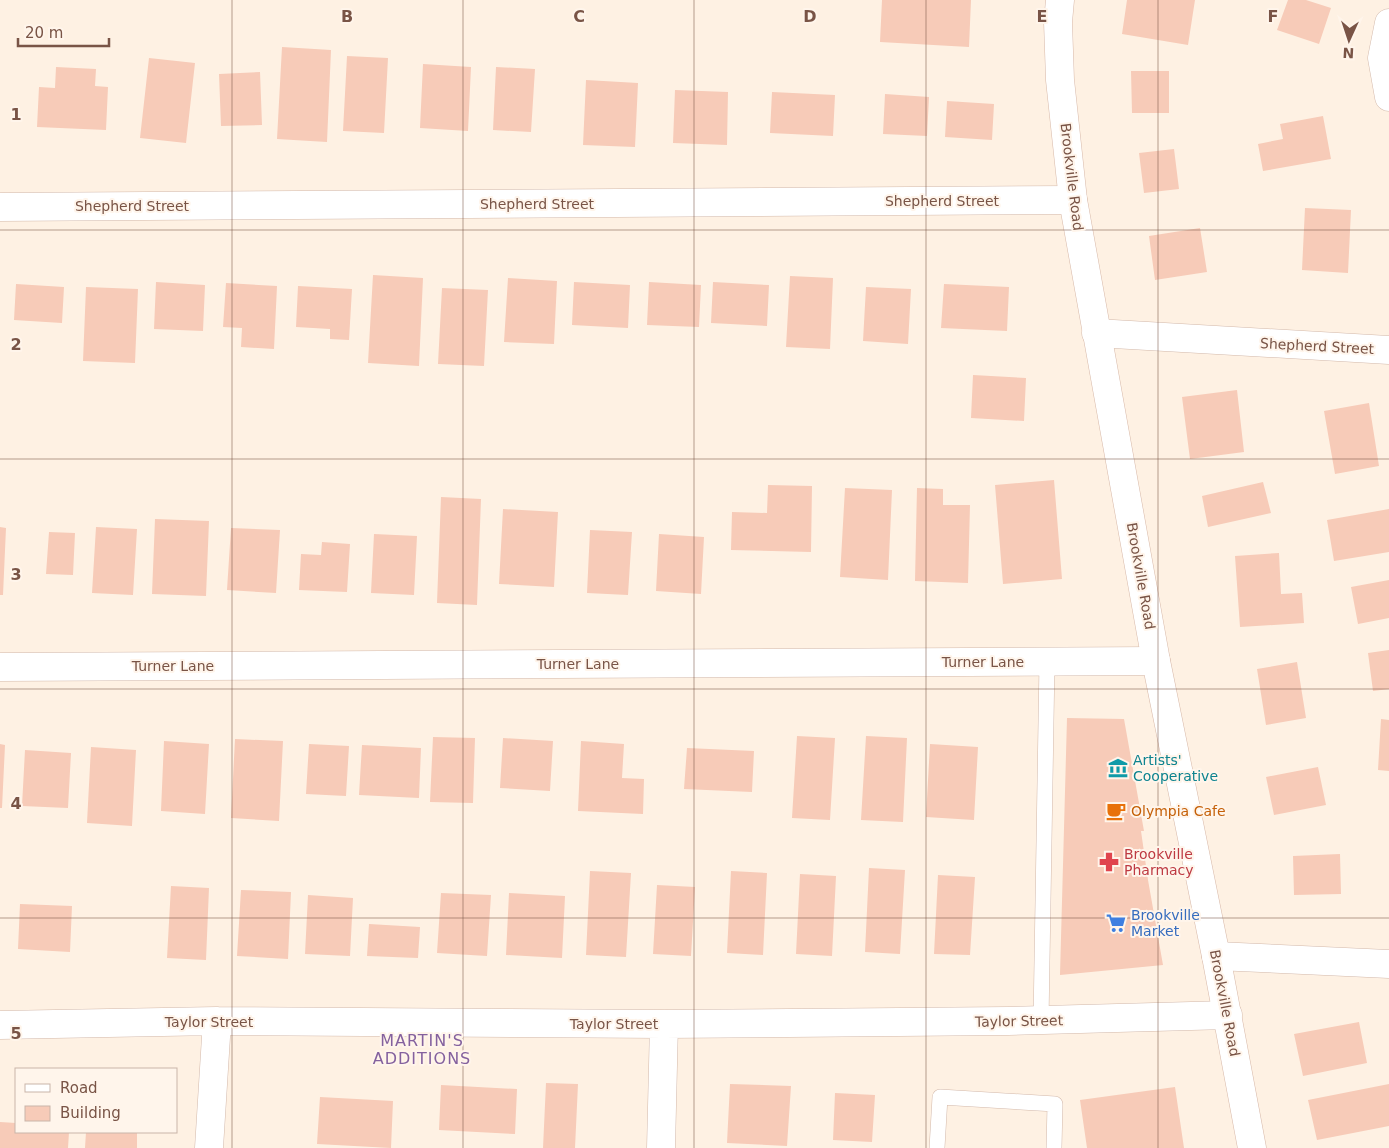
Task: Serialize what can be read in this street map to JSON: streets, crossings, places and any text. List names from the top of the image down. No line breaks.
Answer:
{"streets":{"street":["Brookville Road","Shepherd Street","Turner Lane","Taylor Street"]},"crossings":[["Brookville Road","Shepherd Street"],["Brookville Road","Turner Lane"],["Brookville Road","Taylor Street"]],"districts":["MARTIN'S ADDITIONS"],"places":{"museum":["Artists' Cooperative"],"cafe":["Olympia Cafe"],"pharmacy":["Brookville Pharmacy"],"supermarket":["Brookville Market"]},"legend":["Road","Building"],"scale_bar":"20 m","north":"bottom","grid":{"columns":["B","C","D","E","F"],"rows":["1","2","3","4","5"]}}
